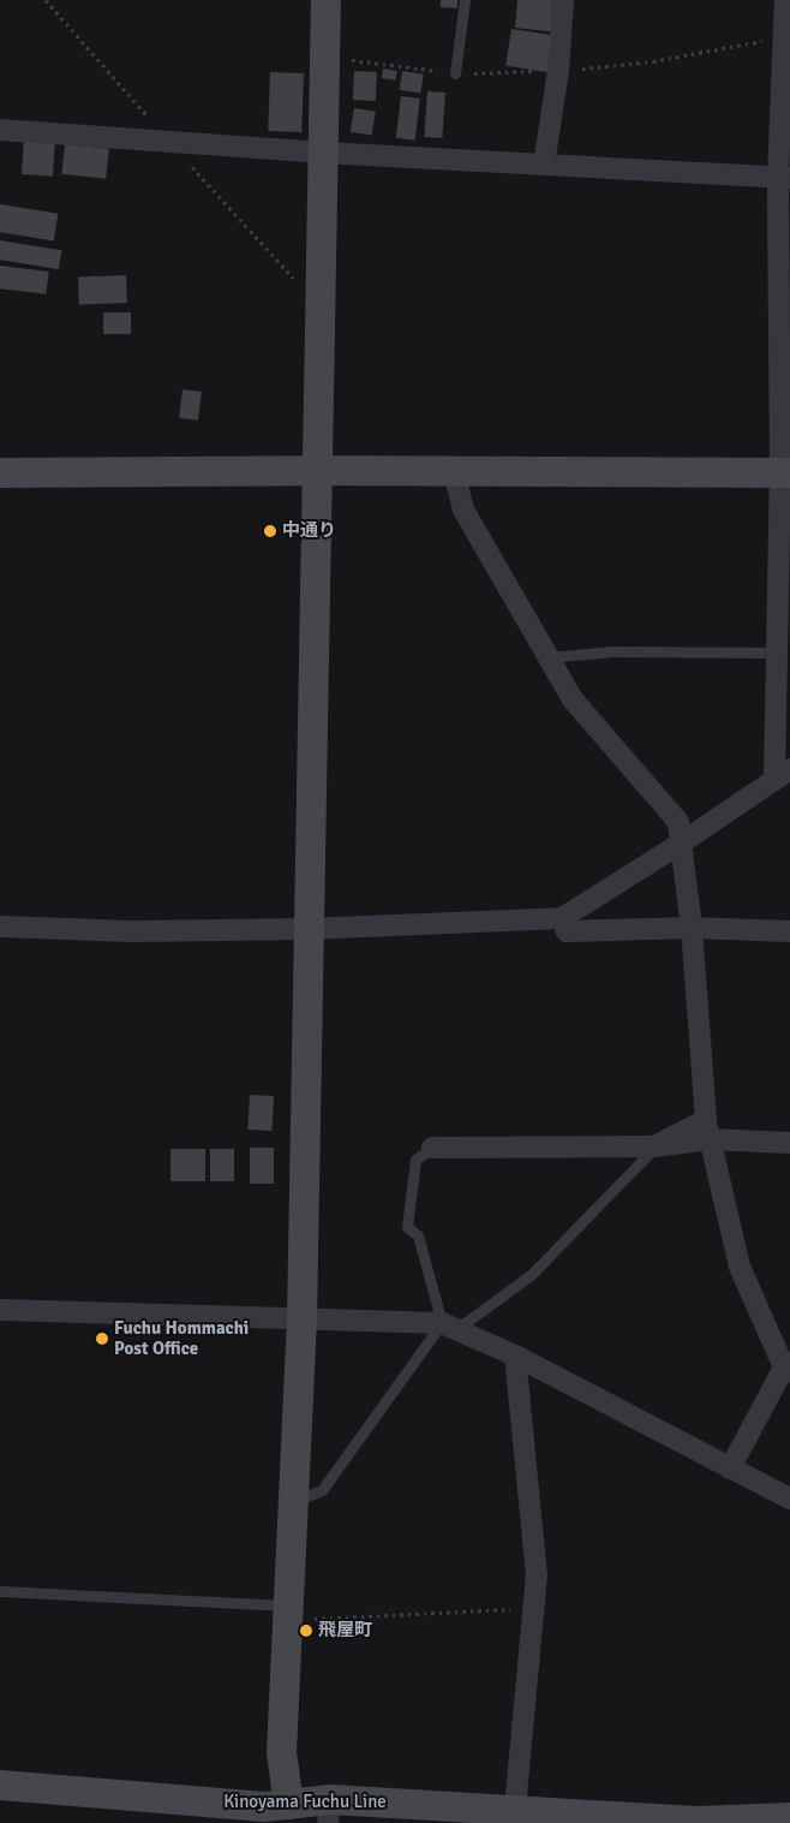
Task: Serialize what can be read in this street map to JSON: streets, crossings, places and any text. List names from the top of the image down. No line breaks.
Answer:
{"streets":{"street":["Kinoyama Fuchu Line"]},"places":["中通り","Fuchu Hommachi Post Office","飛屋町"]}
